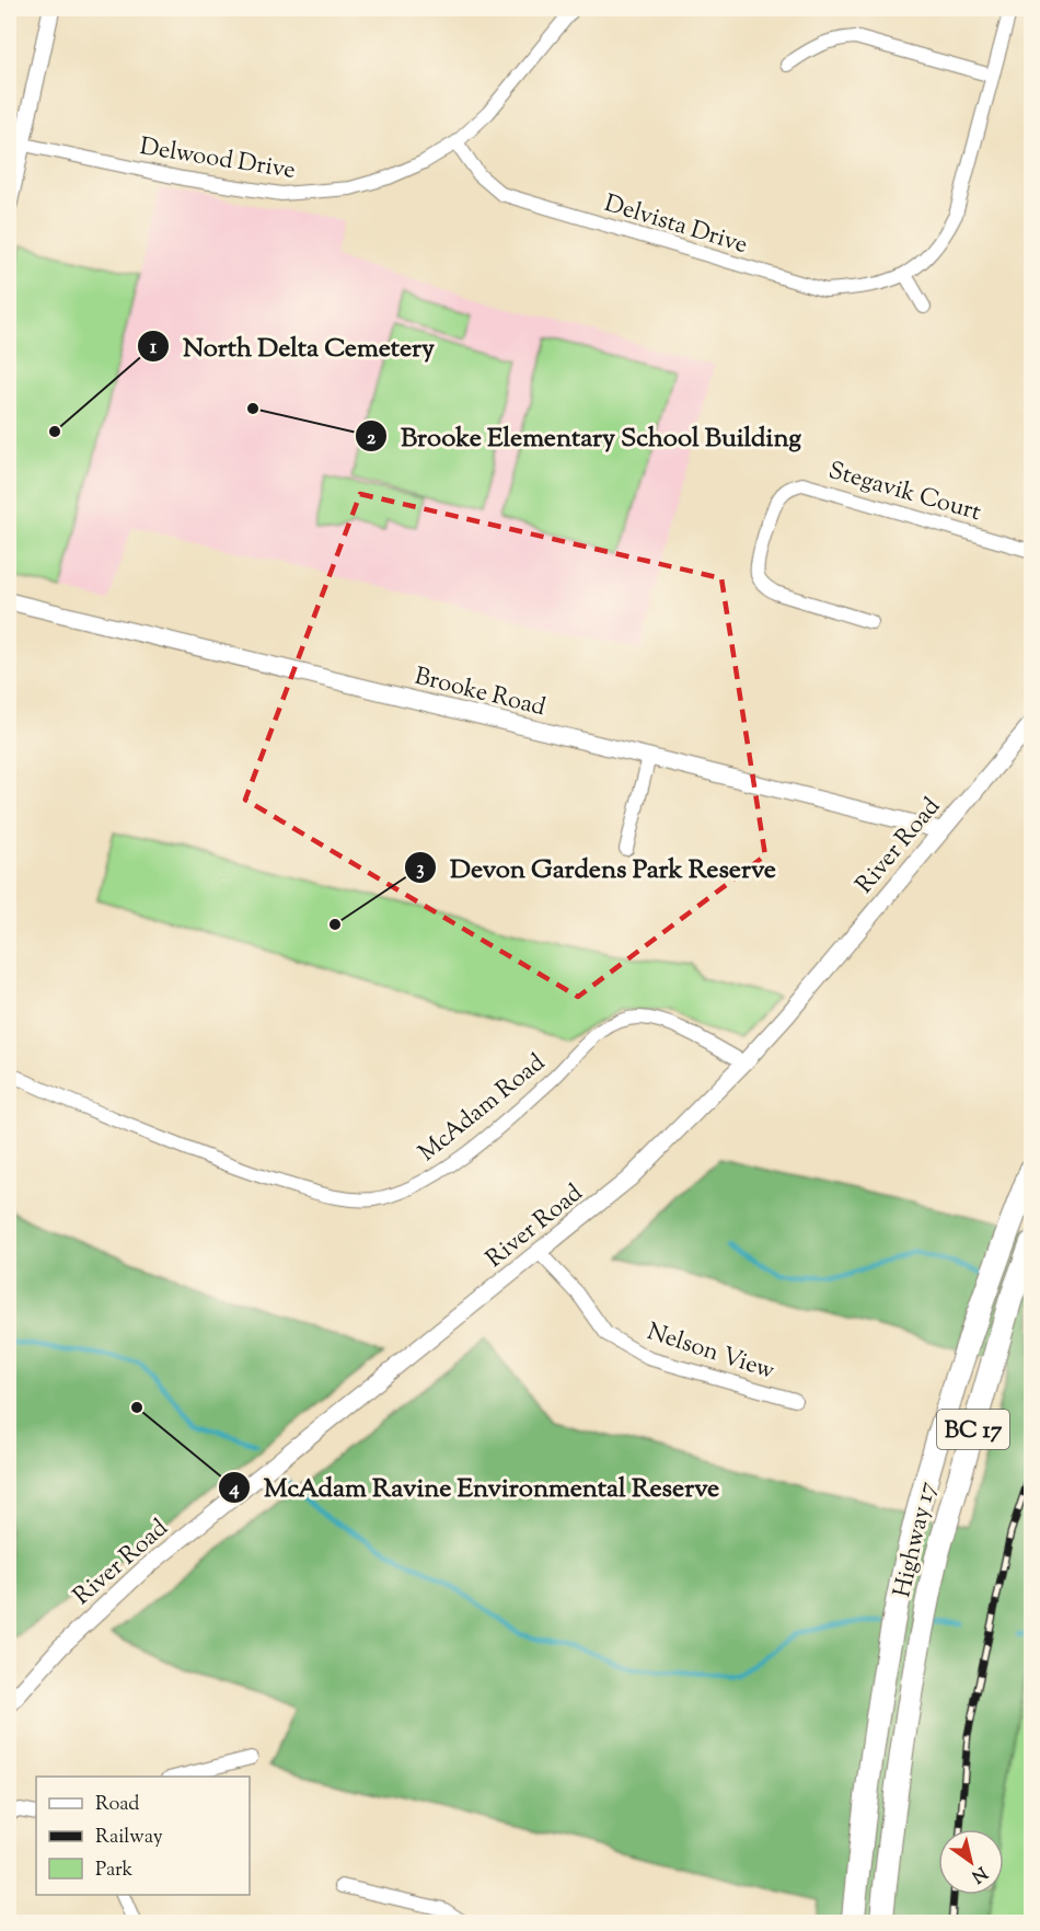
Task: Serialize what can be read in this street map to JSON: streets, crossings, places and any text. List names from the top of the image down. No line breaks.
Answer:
{"streets":{"highway":["BC 17","Highway 17"],"street":["Delwood Drive","Delvista Drive","Stegavik Court","Brooke Road","River Road","McAdam Road","Nelson View"]},"crossings":[["Delwood Drive","Delvista Drive"],["Brooke Road","River Road"],["River Road","McAdam Road"],["River Road","Nelson View"]],"places":["Brooke Elementary School Building","North Delta Cemetery","Devon Gardens Park Reserve","McAdam Ravine Environmental Reserve"],"legend":["Road","Railway","Park"],"north":"bottom right"}
